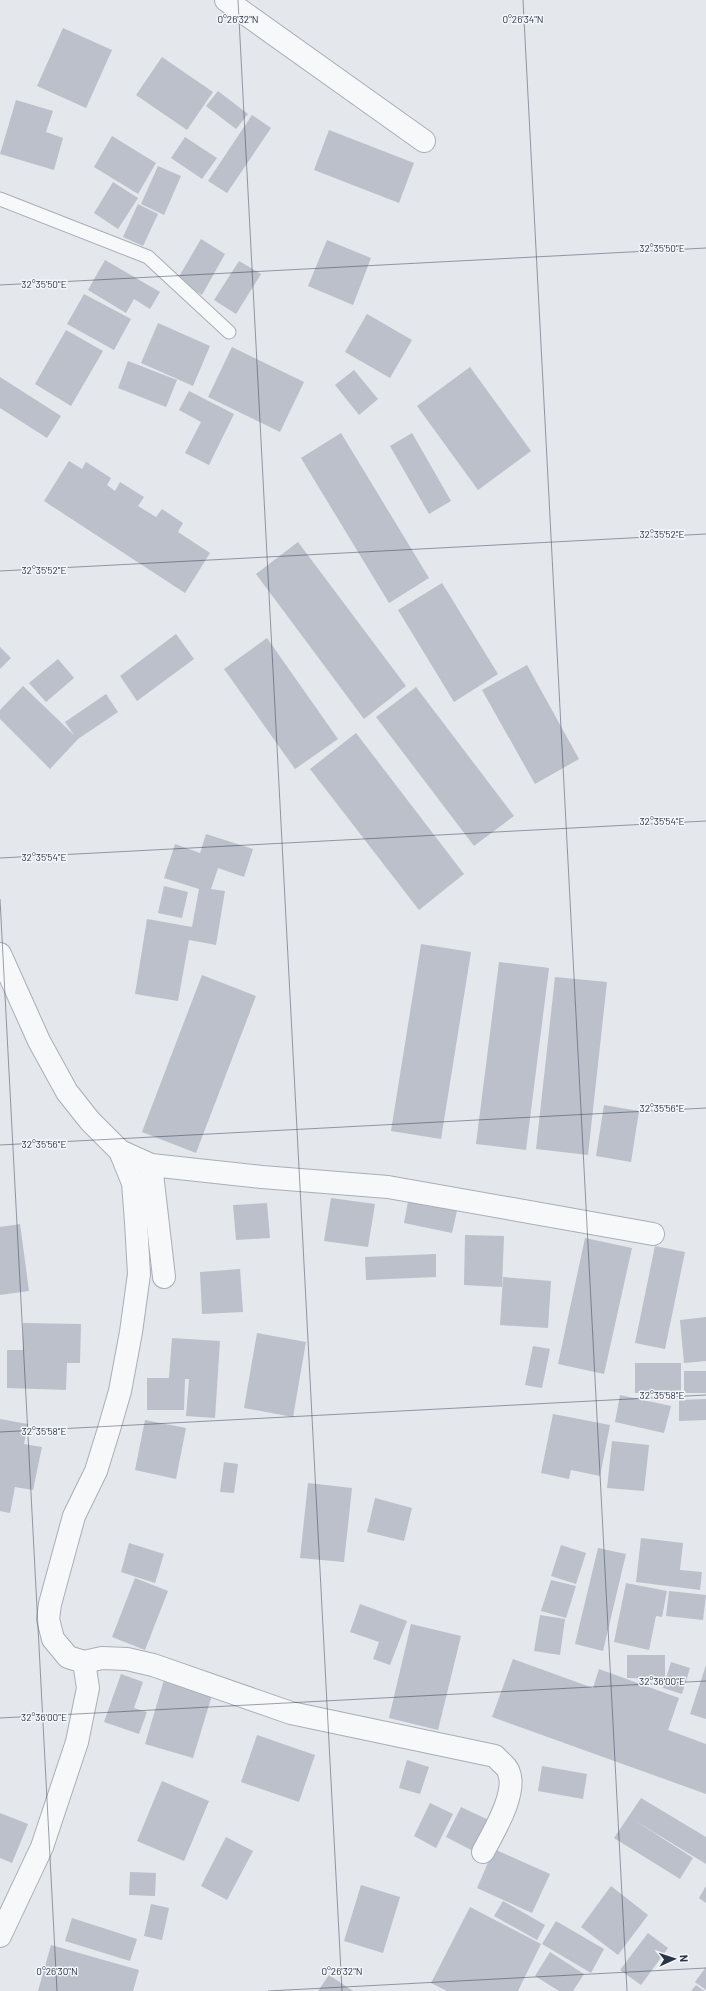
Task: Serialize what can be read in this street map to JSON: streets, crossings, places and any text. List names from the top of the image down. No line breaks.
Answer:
{"north":"right","coordinates":["0°26'32\"N","0°26'34\"N","32°35'50\"E","32°35'52\"E","32°35'54\"E","32°35'56\"E","32°35'58\"E","32°36'00\"E","0°26'30\"N"]}
